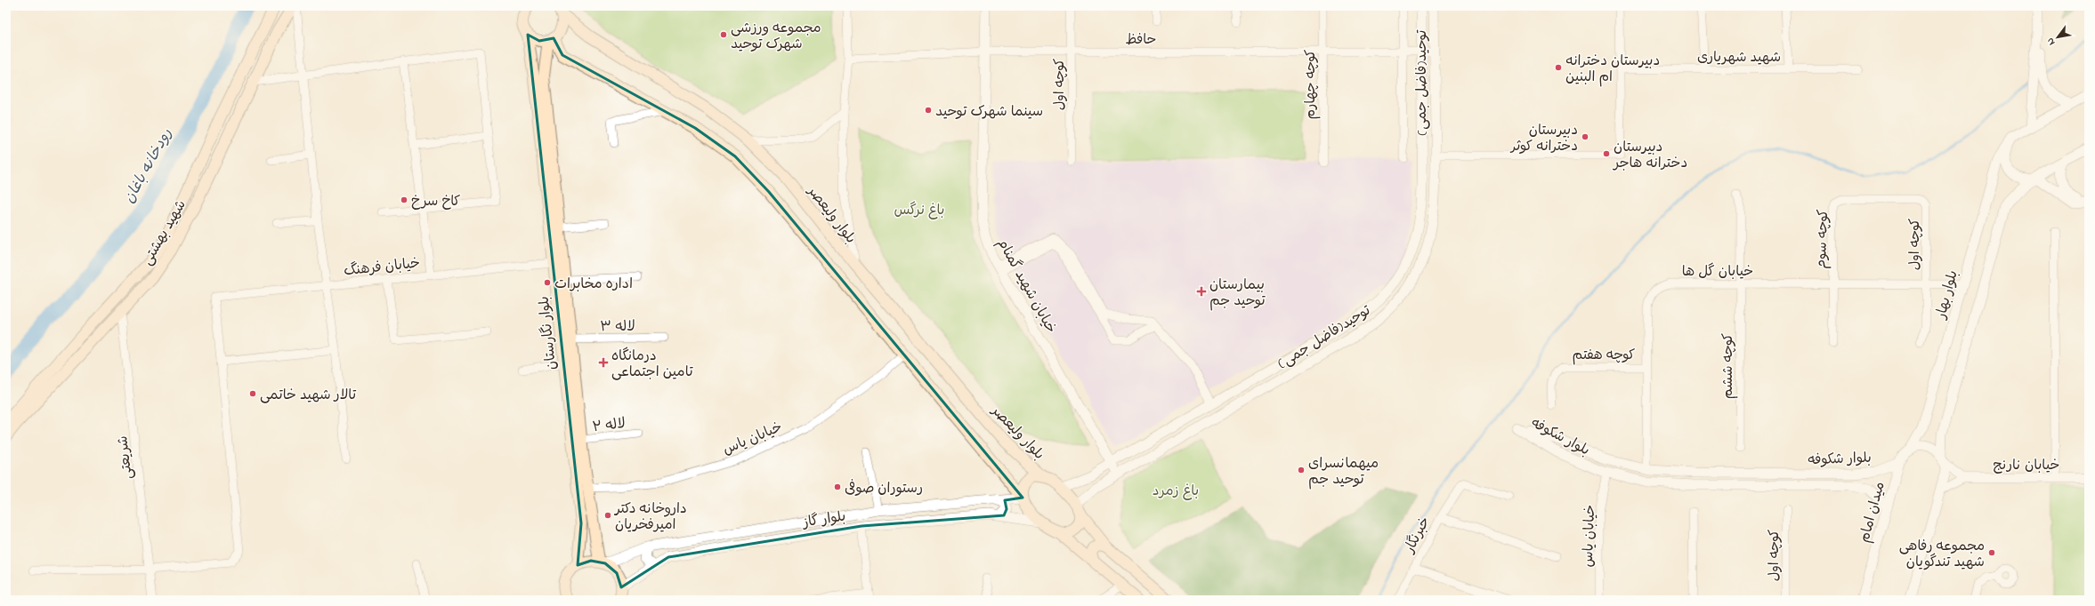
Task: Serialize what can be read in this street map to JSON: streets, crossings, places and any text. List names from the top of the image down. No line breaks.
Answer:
{"streets":{"main road":["بلوار ولیعصر","شهید بهشتی","بلوار نگارستان"],"street":["حافظ","شهید شهریاری","توحید(فاضل جمی)","کوچه اول","کوچه چهارم","کوچه سوم","خیابان فرهنگ","خیابان گل ها","خیابان شهید گمنام","بلوار بهار","لاله ۳","کوچه هفتم","کوچه ششم","لاله ۲","بلوار شکوفه","خیابان یاس","شریعتی","خیابان نارنج","میدان امام","بلوار گاز","خبرنگار"]},"crossings":[["حافظ","توحید(فاضل جمی)"],["حافظ","کوچه اول"],["حافظ","کوچه چهارم"],["حافظ","خیابان شهید گمنام"],["توحید(فاضل جمی)","بلوار ولیعصر"],["توحید(فاضل جمی)","خیابان شهید گمنام"],["کوچه اول","کوچه سوم"],["کوچه اول","خیابان گل ها"],["شهید بهشتی","شریعتی"],["کوچه سوم","خیابان گل ها"],["خیابان فرهنگ","بلوار نگارستان"],["خیابان گل ها","بلوار بهار"],["خیابان گل ها","کوچه هفتم"],["خیابان گل ها","کوچه ششم"],["خیابان گل ها","بلوار شکوفه"],["بلوار بهار","میدان امام"],["لاله ۳","بلوار نگارستان"],["بلوار نگارستان","لاله ۲"],["بلوار نگارستان","خیابان یاس"],["بلوار نگارستان","بلوار گاز"],["بلوار شکوفه","خیابان یاس"],["بلوار شکوفه","میدان امام"]],"water":["رودخانه باغان"],"parks":["باغ نرگس","باغ زمرد"],"places":{"other":["مجموعه ورزشی شهرک توحید","دبیرستان دخترانه ام البنین","سینما شهرک توحید","دبیرستان دخترانه کوثر","دبیرستان دخترانه هاجر","کاخ سرخ","اداره مخابرات","تالار شهید خاتمی","میهمانسرای توحید جم","رستوران صوفی","داروخانه دکتر امیرفخریان","مجموعه رفاهی شهید تندگویان"],"health":["بیمارستان توحید جم","درمانگاه تامین اجتماعی"]},"north":"bottom left"}
